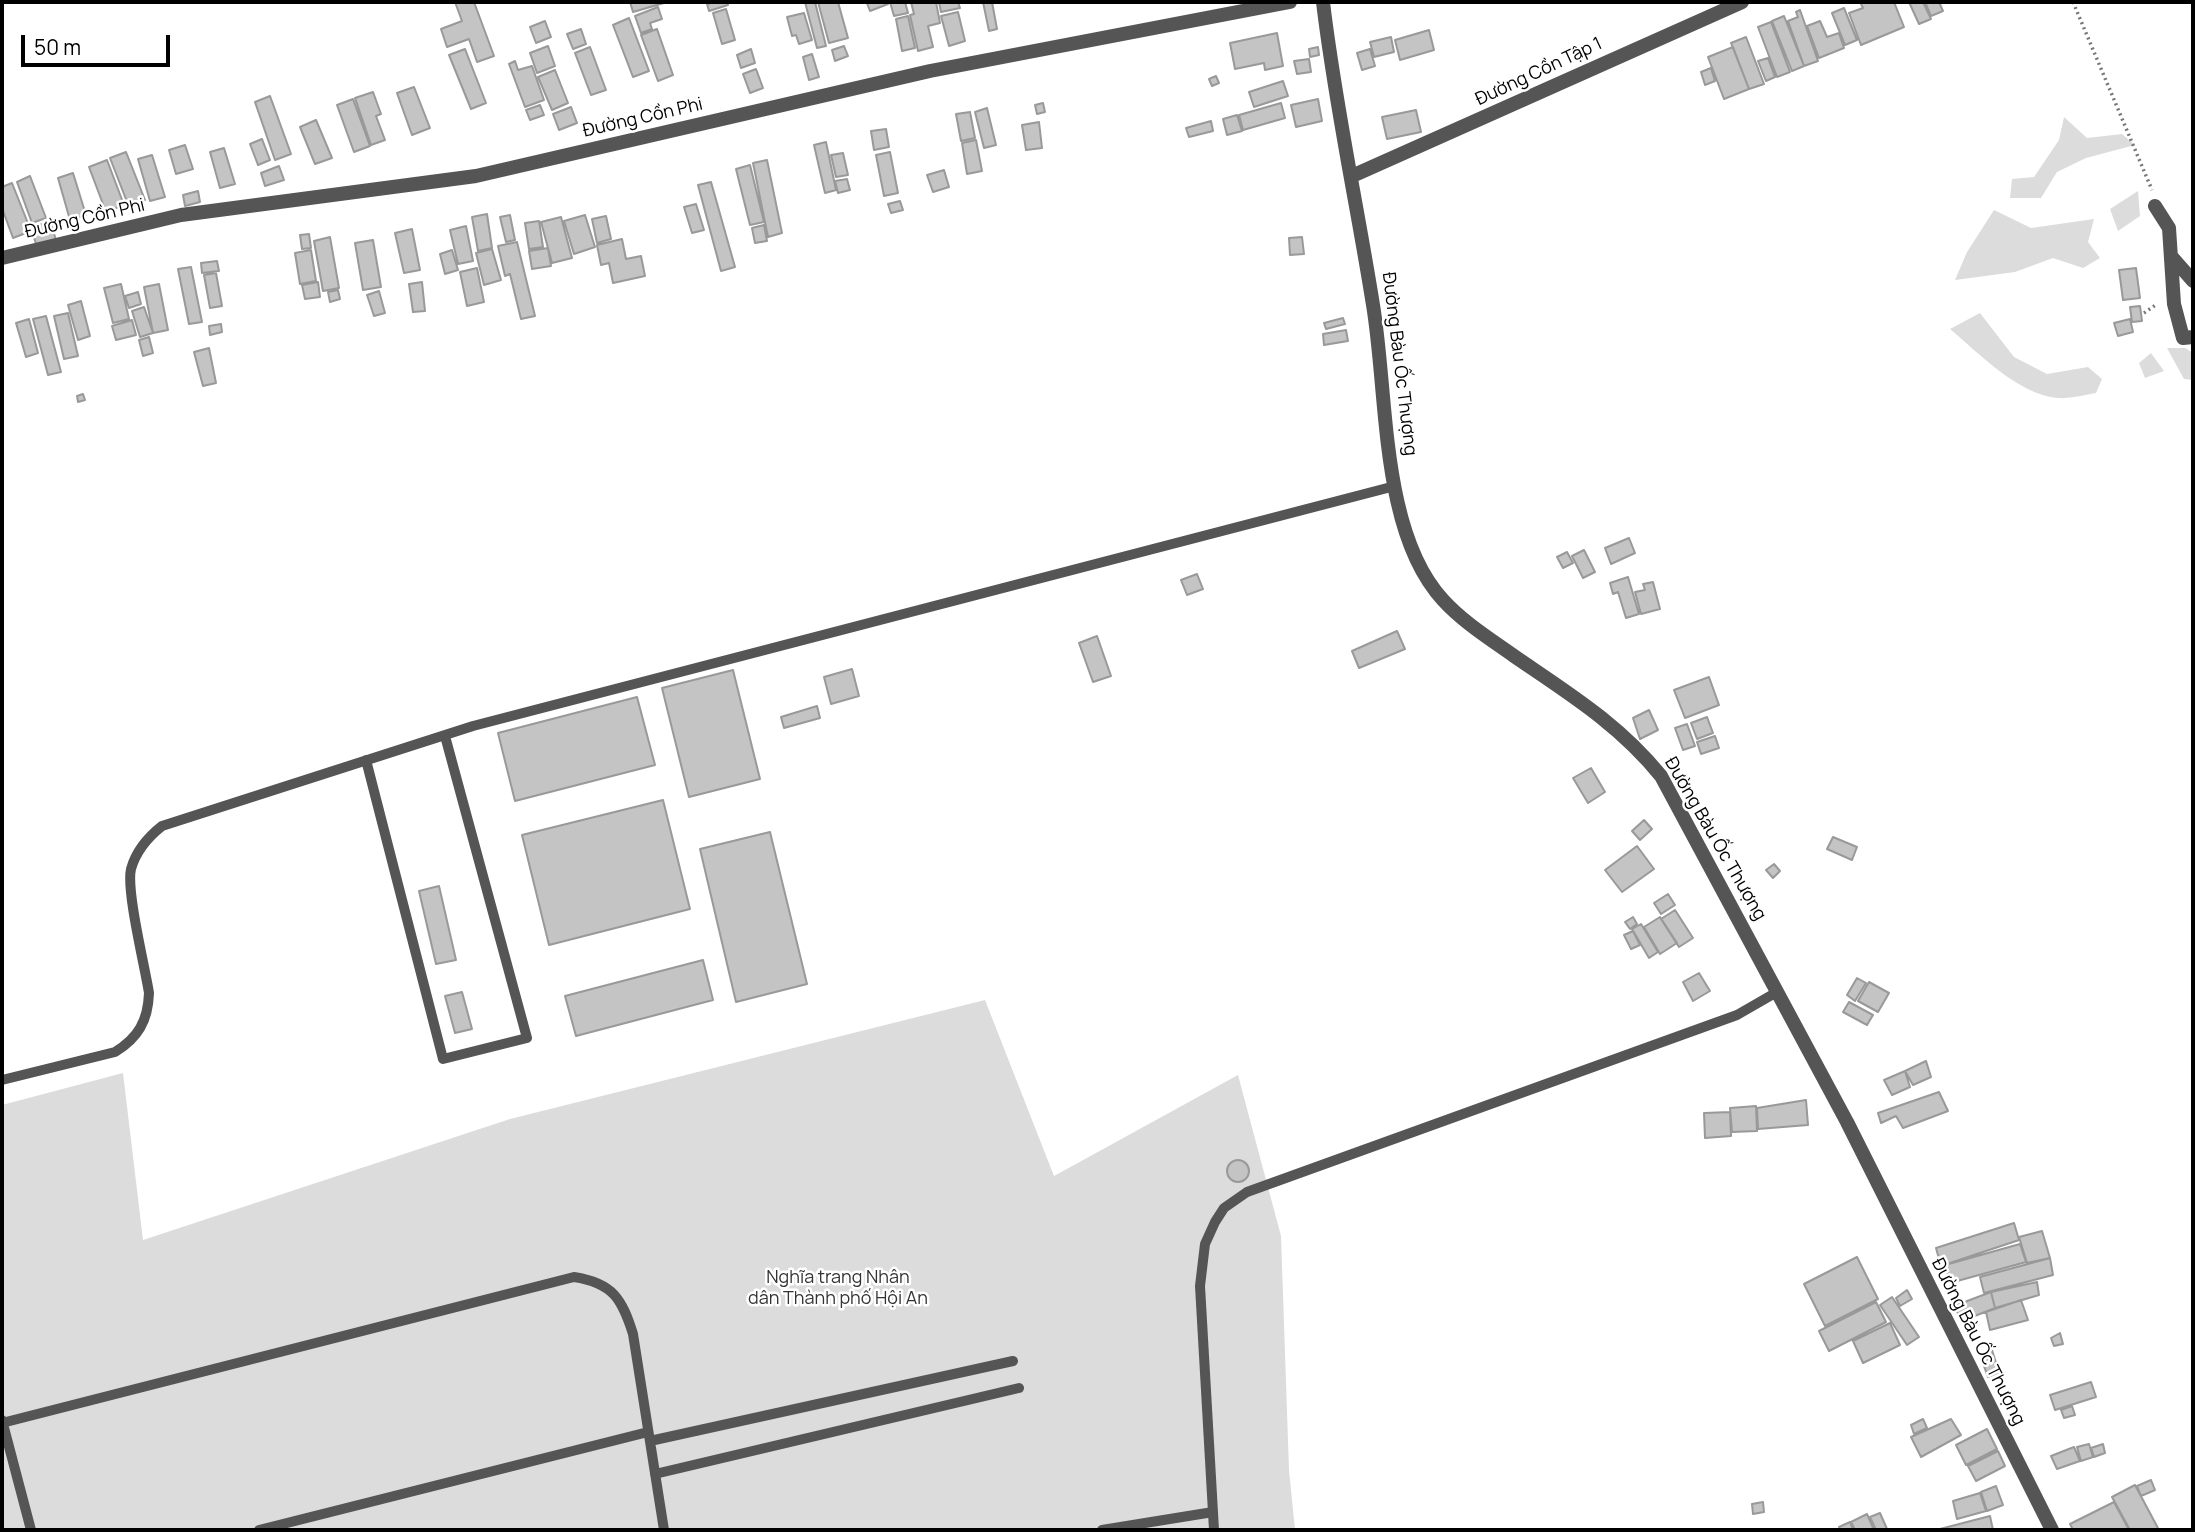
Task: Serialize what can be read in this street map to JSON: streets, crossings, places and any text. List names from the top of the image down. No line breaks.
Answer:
{"streets":{"street":["Đường Cồn Tập 1","Đường Cồn Phi","Đường Bàu Ốc Thượng"]},"crossings":[["Đường Cồn Tập 1","Đường Bàu Ốc Thượng"]],"parks":["Nghĩa trang Nhân dân Thành phố Hội An"],"scale_bar":"50 m"}
